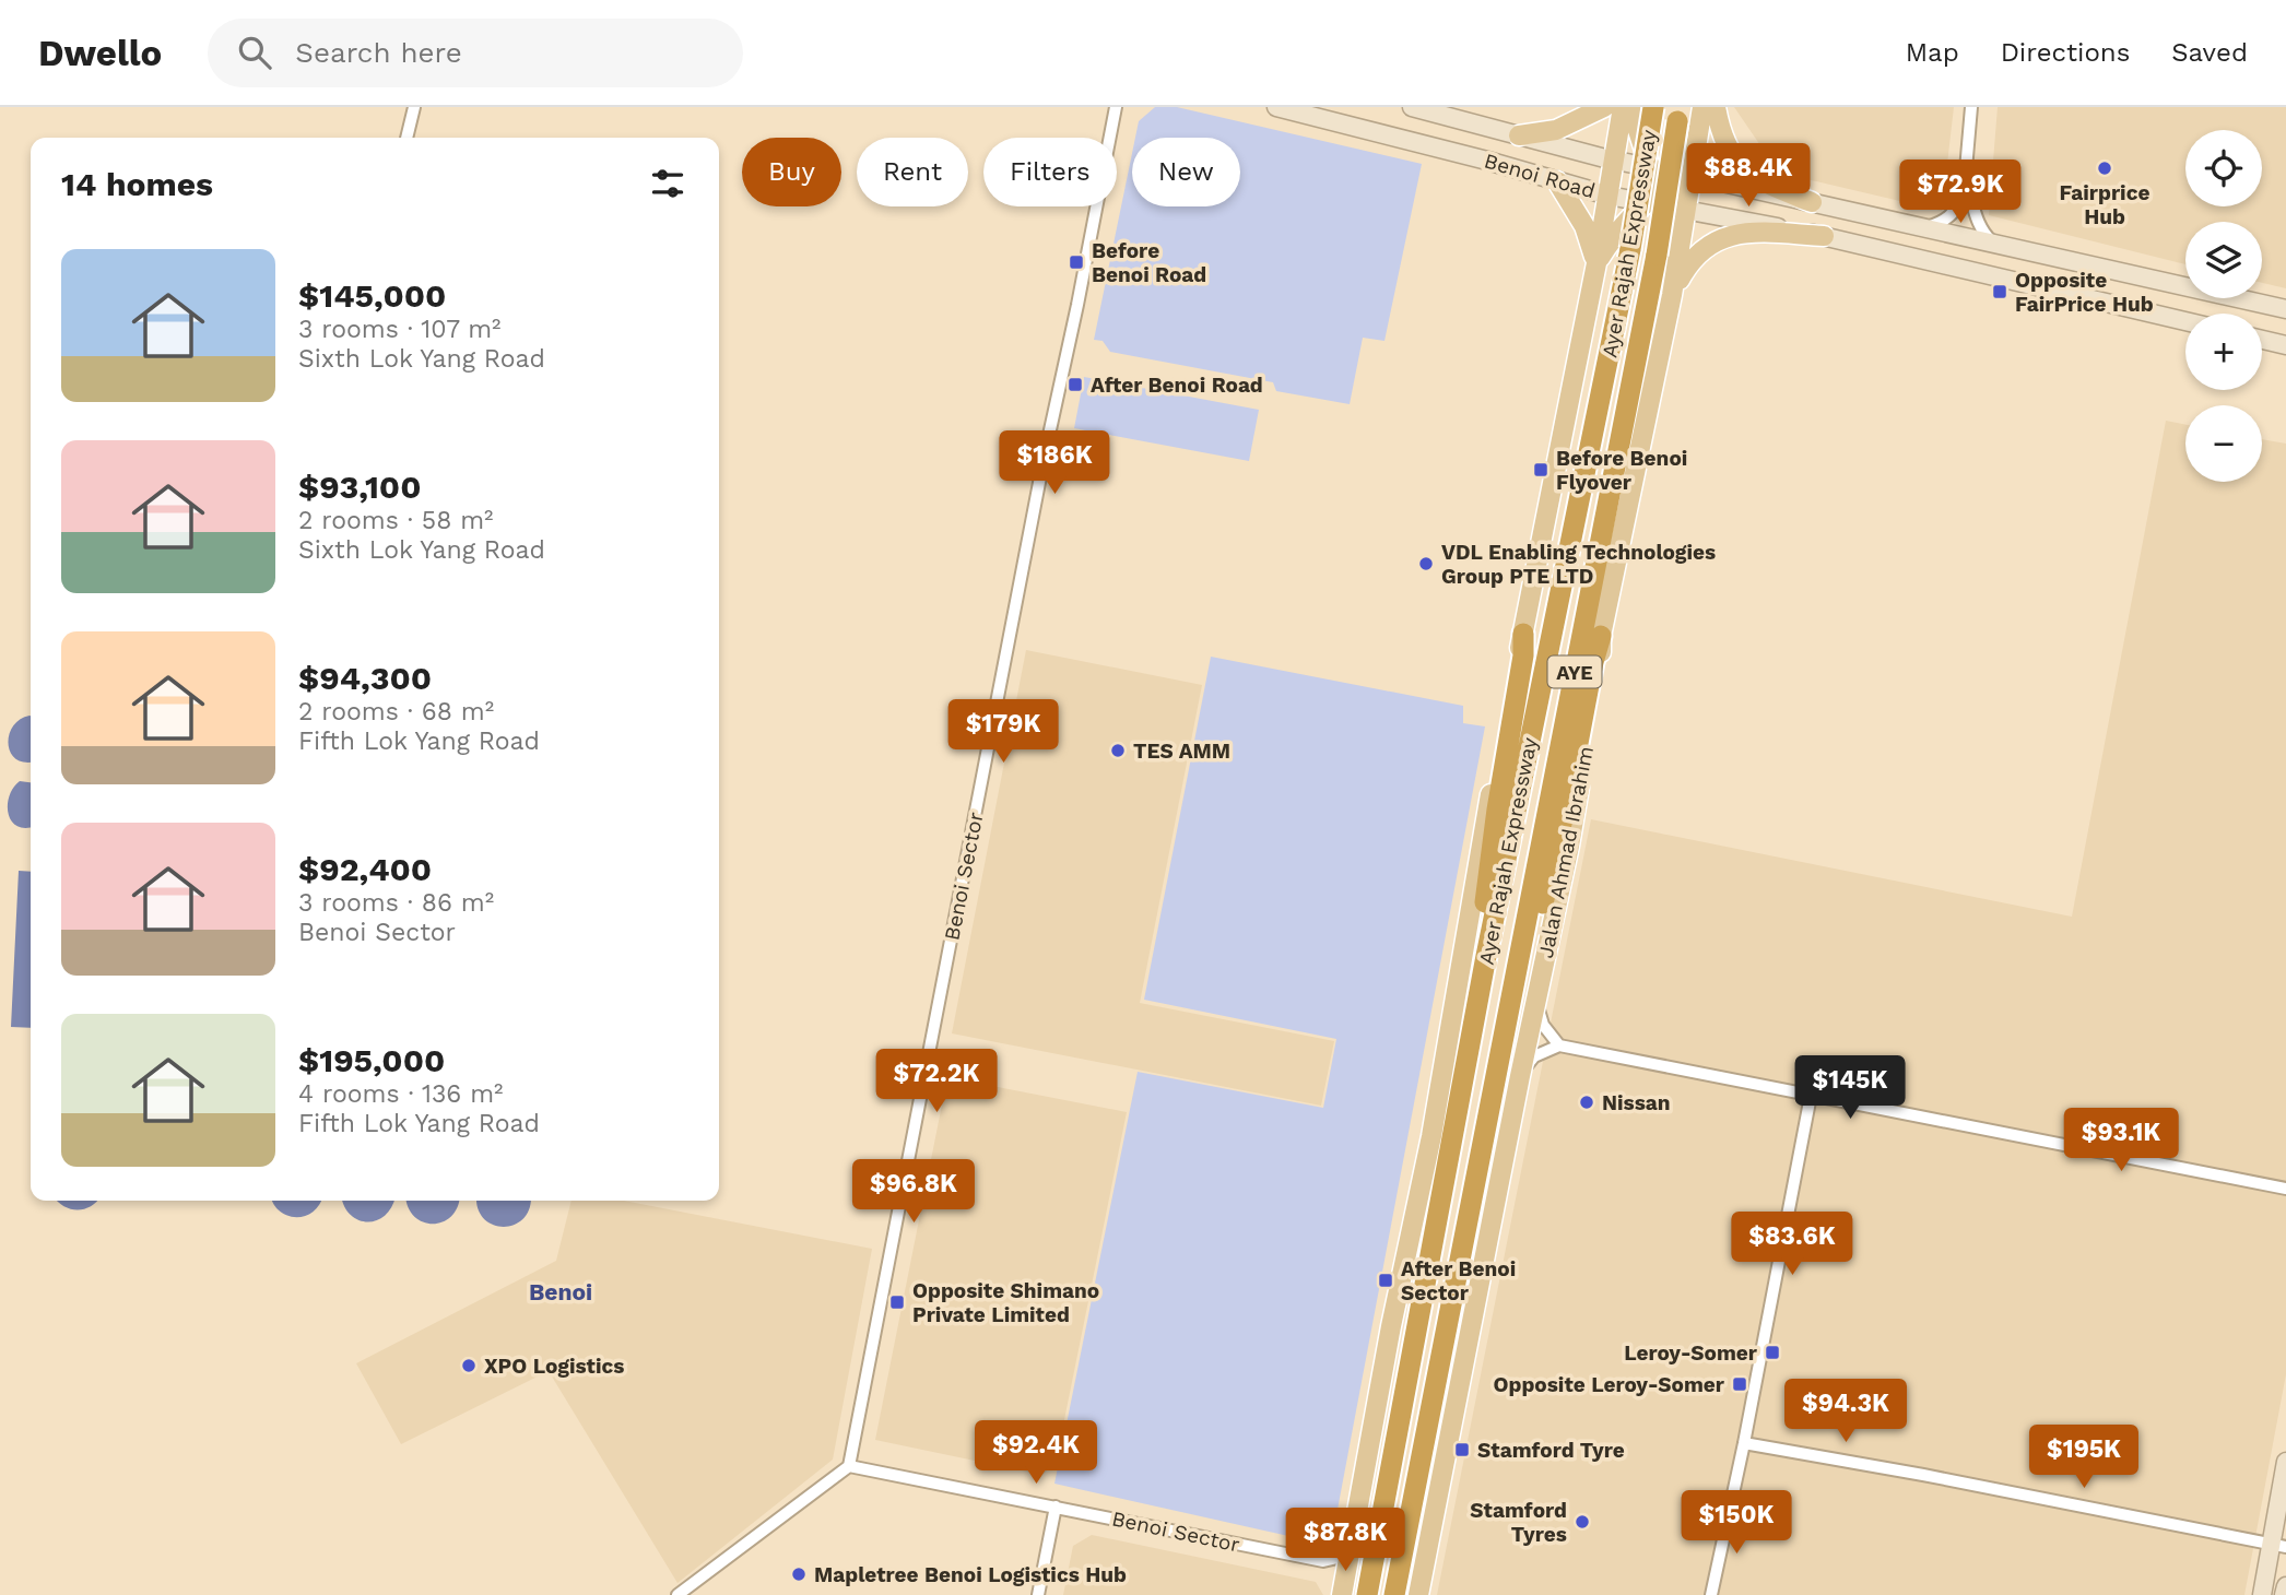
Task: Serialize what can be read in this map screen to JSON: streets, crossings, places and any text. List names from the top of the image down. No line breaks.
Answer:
{"streets":{"highway":["Ayer Rajah Expressway","AYE"],"main road":["Benoi Road","Jalan Ahmad Ibrahim"],"street":["Benoi Sector"]},"crossings":[["Benoi Road","Jalan Ahmad Ibrahim"]],"districts":["Benoi"],"places":{"other":["Fairprice Hub","VDL Enabling Technologies Group PTE LTD","TES AMM","Nissan","XPO Logistics","Stamford Tyres","Mapletree Benoi Logistics Hub"],"transit":["Before Benoi Road","Opposite FairPrice Hub","After Benoi Road","Before Benoi Flyover","After Benoi Sector","Opposite Shimano Private Limited","Leroy-Somer","Opposite Leroy-Somer","Stamford Tyre"]},"page":{"header":"Dwello","search":"Search here","nav":["Map","Directions","Saved"],"map_buttons":["+","−"],"chip":["Buy","Rent","Filters","New"],"heading":"14 homes","price":["$88.4K","$72.9K","$186K","$179K","$72.2K","$145K","$93.1K","$96.8K","$83.6K","$94.3K","$92.4K","$195K","$150K","$87.8K"],"list":[{"name":"$145,000","note":"3 rooms · 107 m² · Sixth Lok Yang Road"},{"name":"$93,100","note":"2 rooms · 58 m² · Sixth Lok Yang Road"},{"name":"$94,300","note":"2 rooms · 68 m² · Fifth Lok Yang Road"},{"name":"$92,400","note":"3 rooms · 86 m² · Benoi Sector"},{"name":"$195,000","note":"4 rooms · 136 m² · Fifth Lok Yang Road"}]}}
